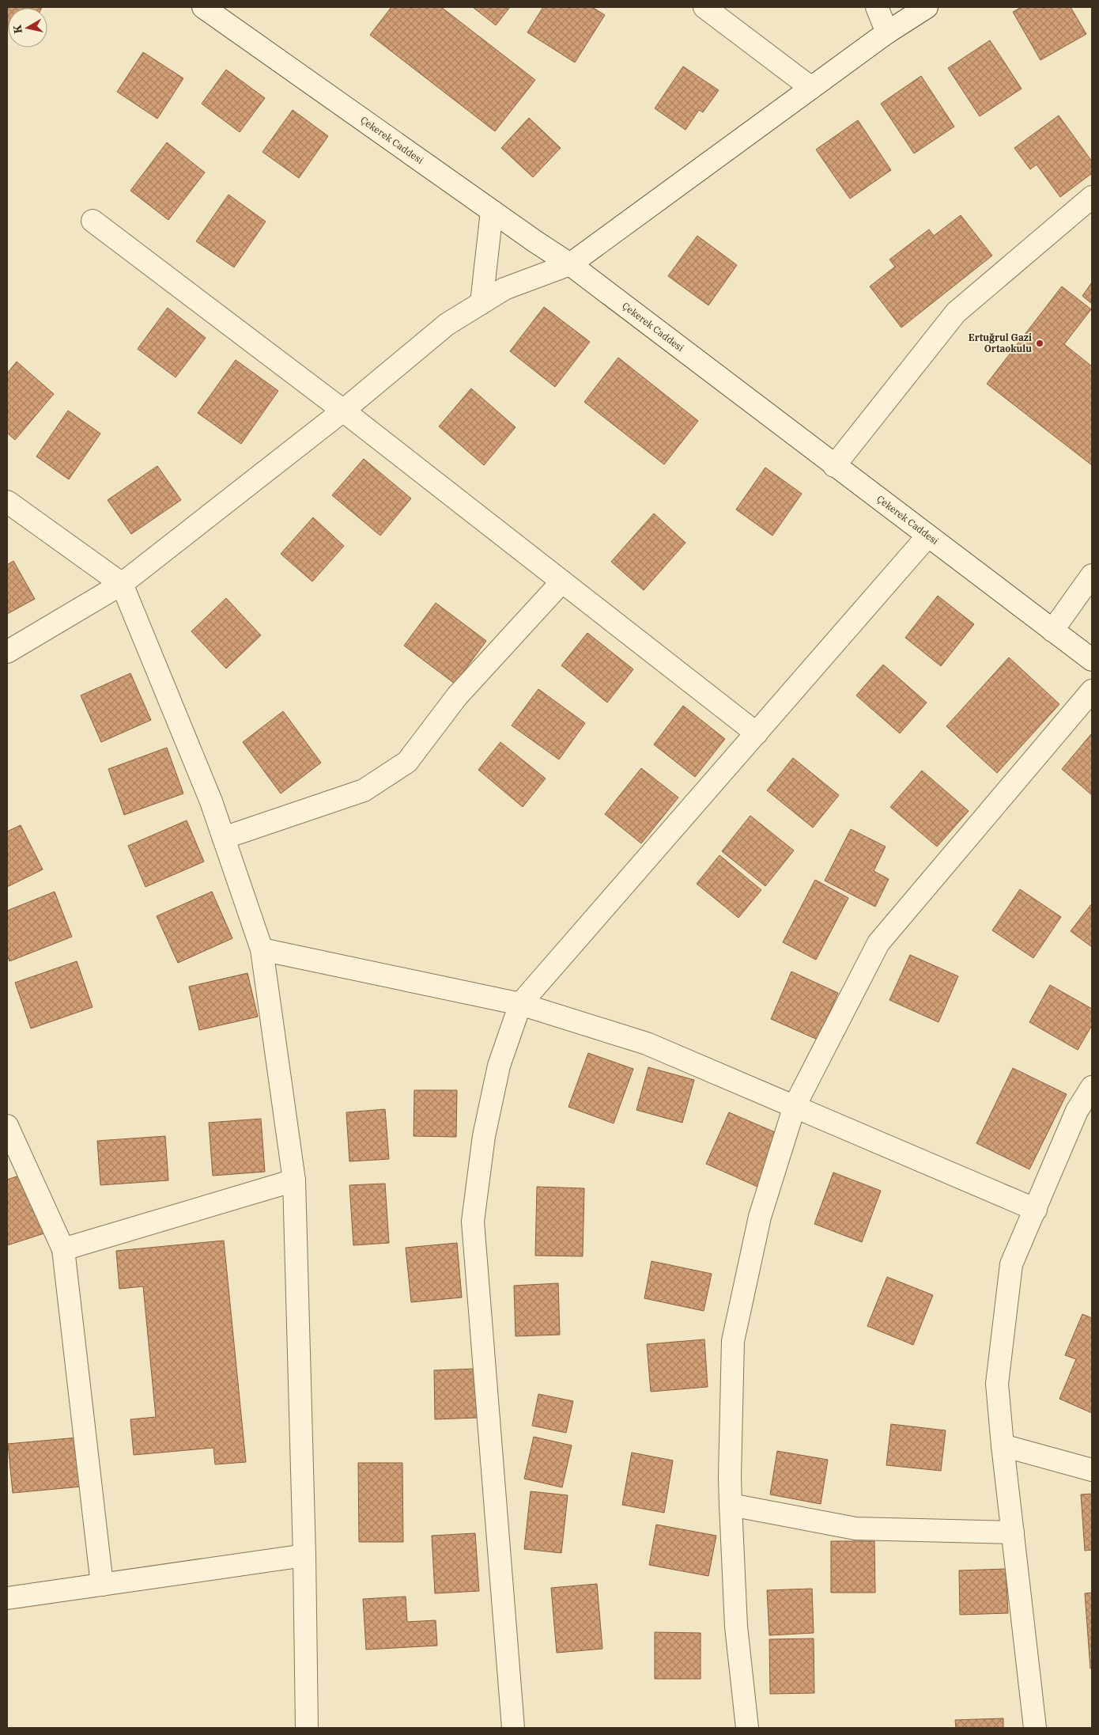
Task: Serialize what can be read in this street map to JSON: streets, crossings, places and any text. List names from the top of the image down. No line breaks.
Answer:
{"streets":{"street":["Çekerek Caddesi"]},"places":["Ertuğrul Gazi Ortaokulu"],"north":"left"}
